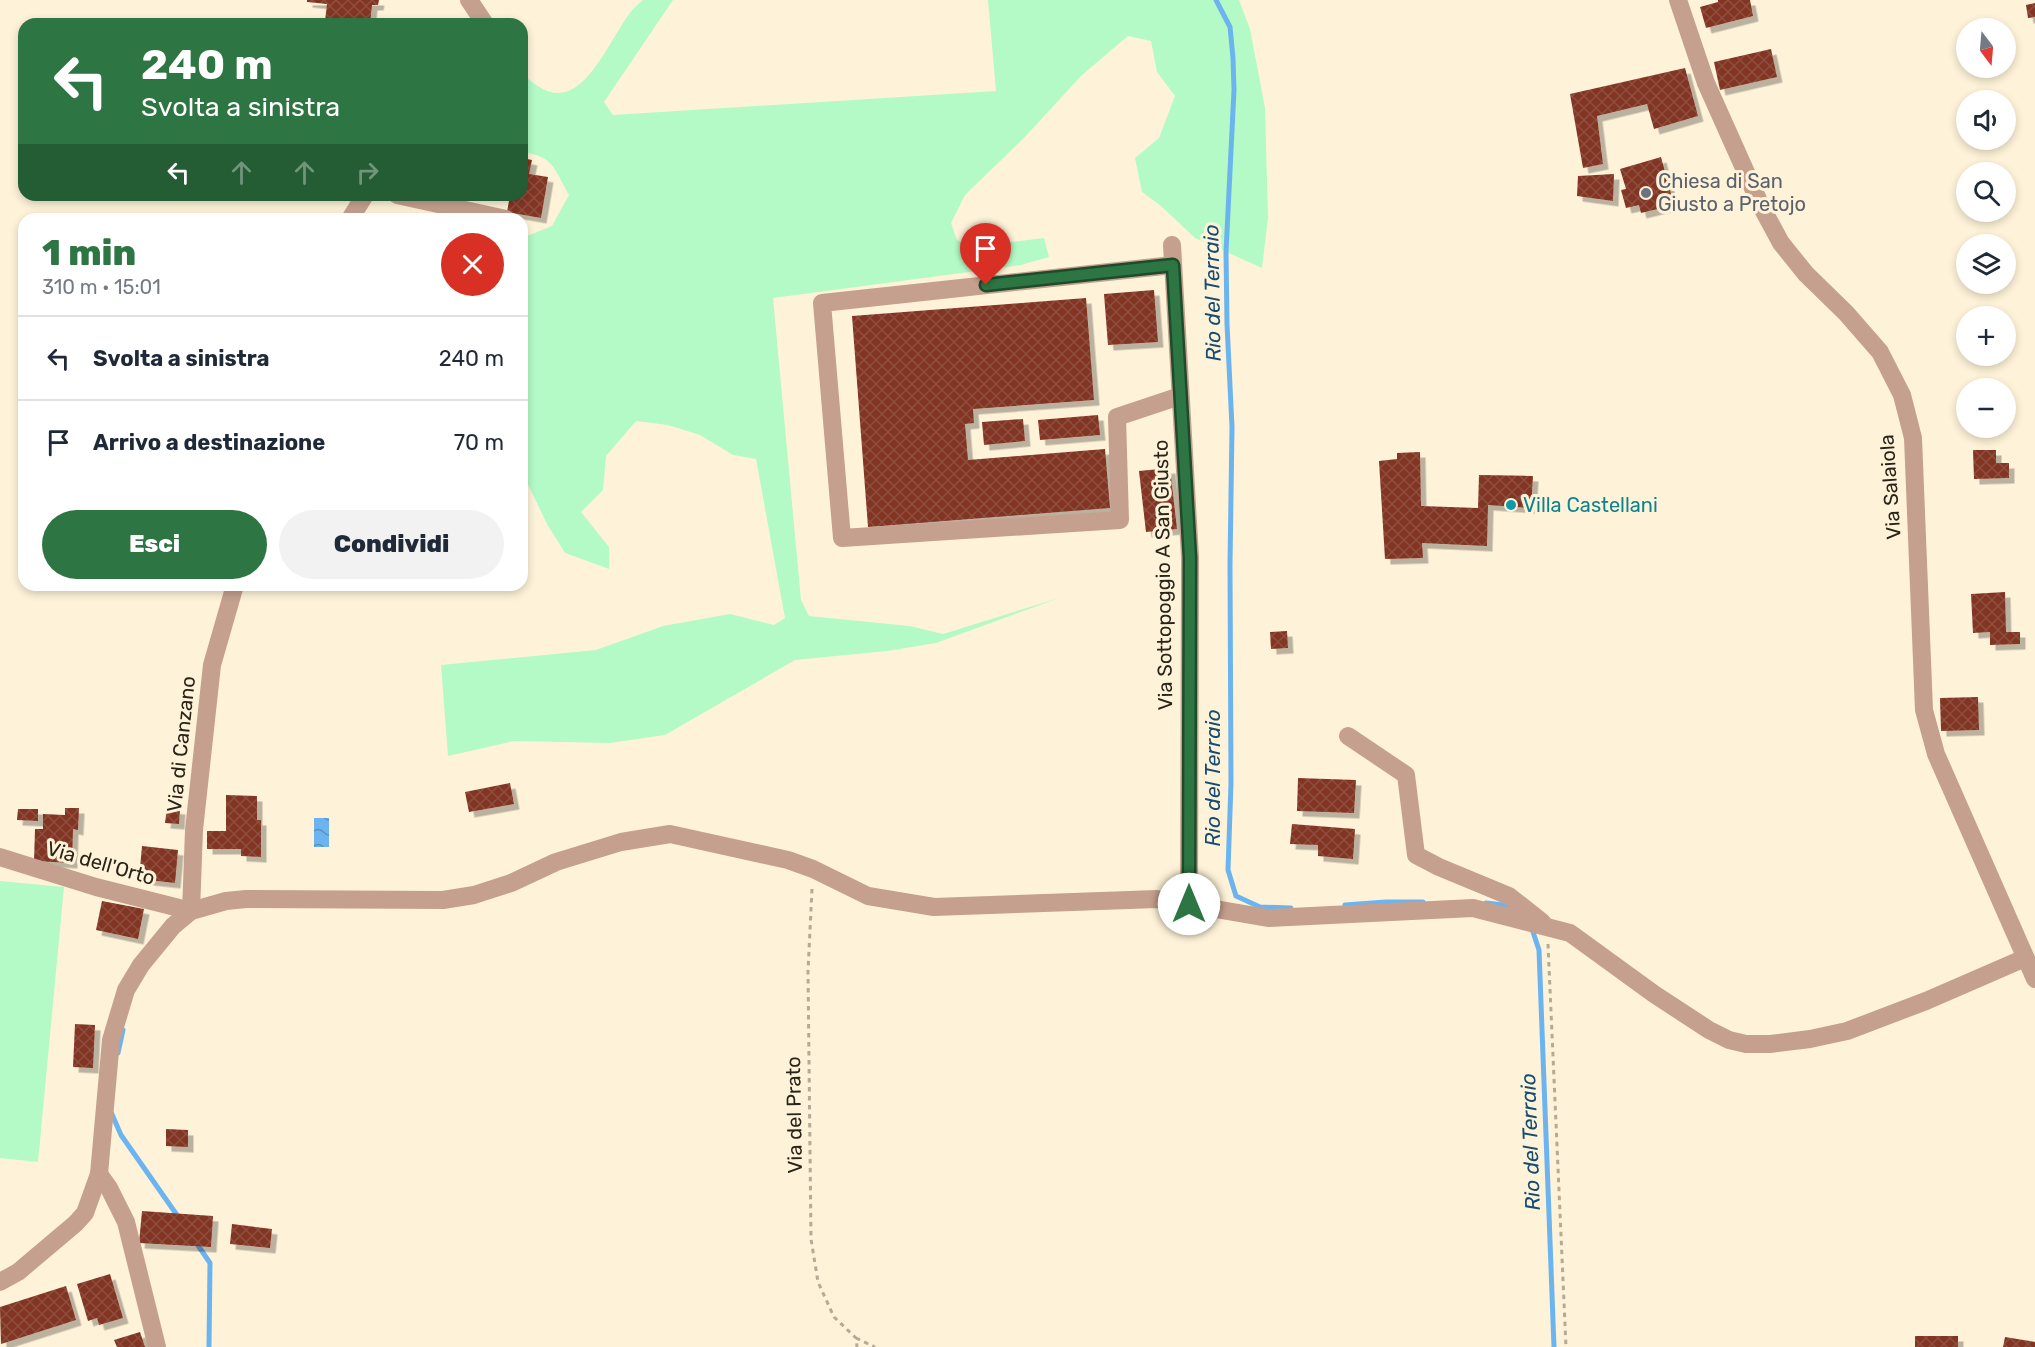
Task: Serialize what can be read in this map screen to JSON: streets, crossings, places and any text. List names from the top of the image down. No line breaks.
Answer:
{"streets":{"street":["Via Salaiola","Via Sottopoggio A San Giusto","Via di Canzano","Via dell'Orto"],"path":["Via del Prato"]},"crossings":[["Via di Canzano","Via dell'Orto"]],"water":["Rio del Terraio"],"places":["Chiesa di San Giusto a Pretojo","Villa Castellani"],"north":"bottom","page":{"map_buttons":["+","−"],"turn":["240 m","Svolta a sinistra"],"heading":["1 min","310 m · 15:01"],"list":[{"name":"Svolta a sinistra","value":"240 m"},{"name":"Arrivo a destinazione","value":"70 m"}],"buttons":["Esci","Condividi"]}}
